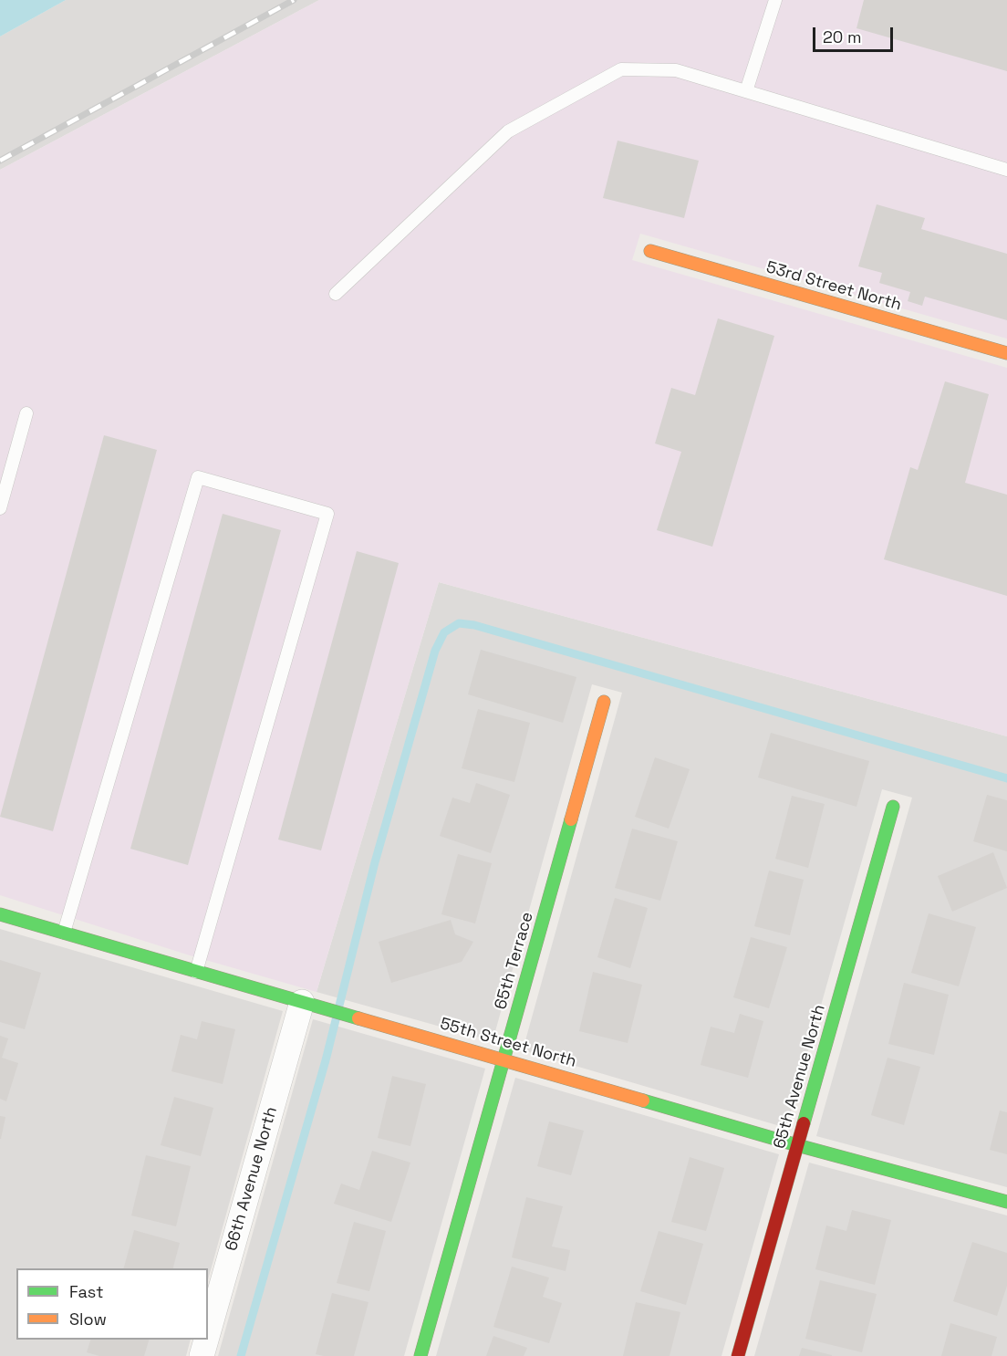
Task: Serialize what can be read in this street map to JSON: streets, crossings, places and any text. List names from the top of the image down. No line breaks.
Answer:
{"streets":{"street":["53rd Street North","65th Terrace","55th Street North","65th Avenue North","66th Avenue North"]},"crossings":[["65th Terrace","55th Street North"],["55th Street North","65th Avenue North"],["55th Street North","66th Avenue North"]],"legend":["Fast","Slow"],"scale_bar":"20 m"}
